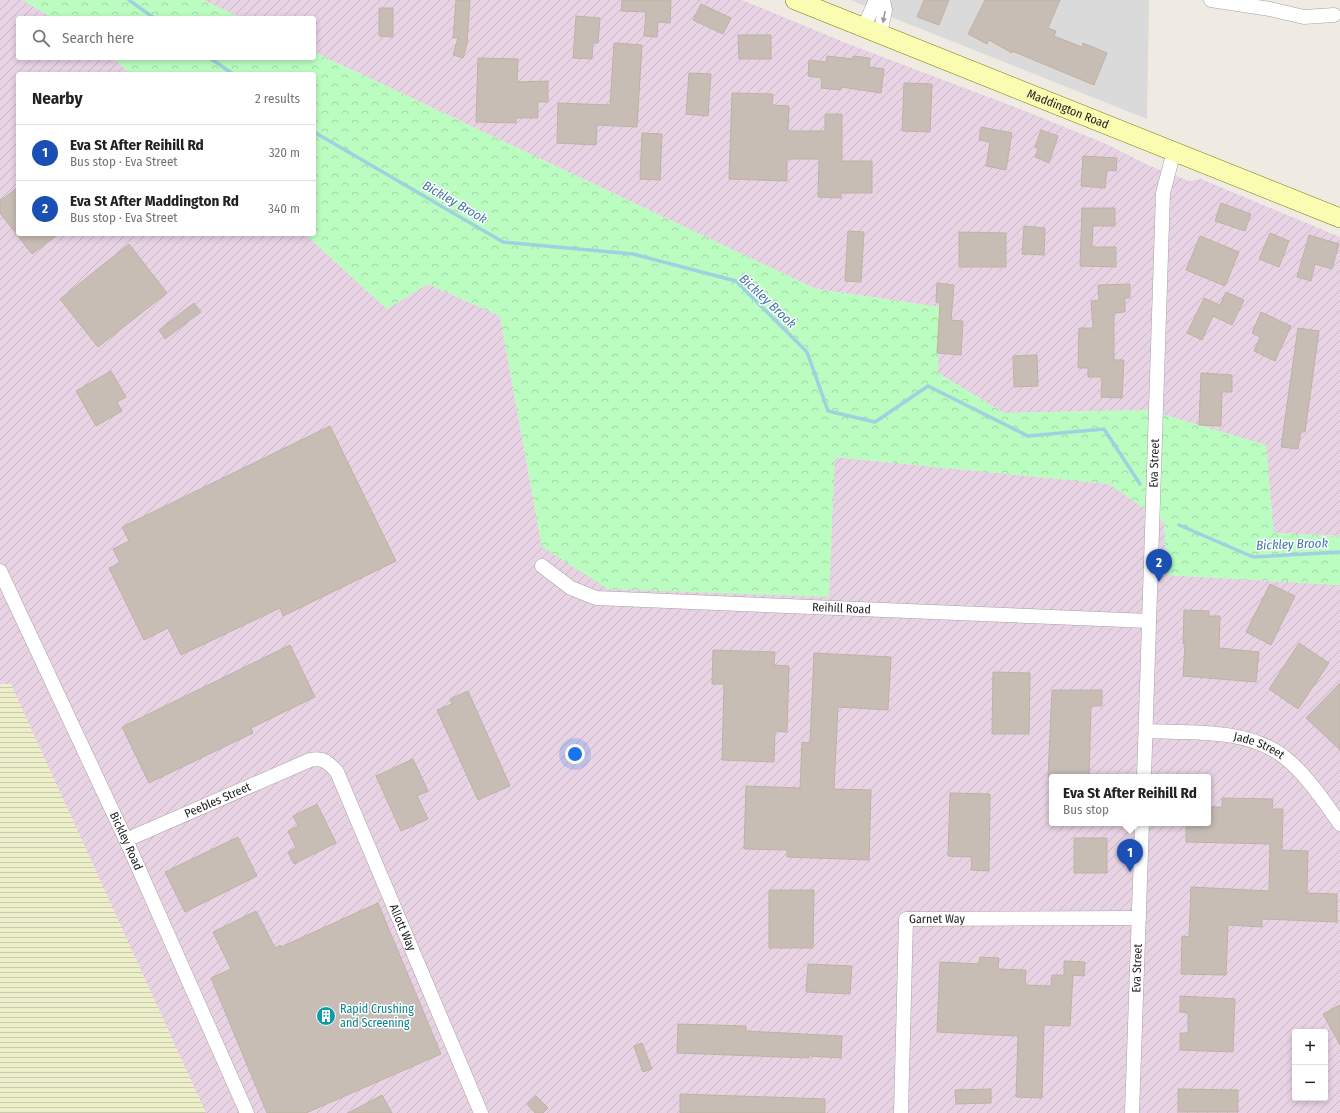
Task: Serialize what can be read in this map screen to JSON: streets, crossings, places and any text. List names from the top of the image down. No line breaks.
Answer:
{"streets":{"main road":["Maddington Road"],"street":["Eva Street","Reihill Road","Jade Street","Peebles Street","Bickley Road","Garnet Way","Allott Way"]},"crossings":[["Maddington Road","Eva Street"],["Eva Street","Reihill Road"],["Eva Street","Jade Street"],["Eva Street","Garnet Way"],["Peebles Street","Bickley Road"],["Peebles Street","Allott Way"]],"water":["Bickley Brook"],"places":{"building":["Rapid Crushing and Screening"]},"page":{"search":"Search here","heading":["Nearby","2 results"],"list":[{"mark":"1","name":"Eva St After Reihill Rd","note":"Bus stop · Eva Street","value":"320 m"},{"mark":"2","name":"Eva St After Maddington Rd","note":"Bus stop · Eva Street","value":"340 m"}],"pins":["2","1"],"popup":["Eva St After Reihill Rd","Bus stop"],"map_buttons":["+","−"]}}
